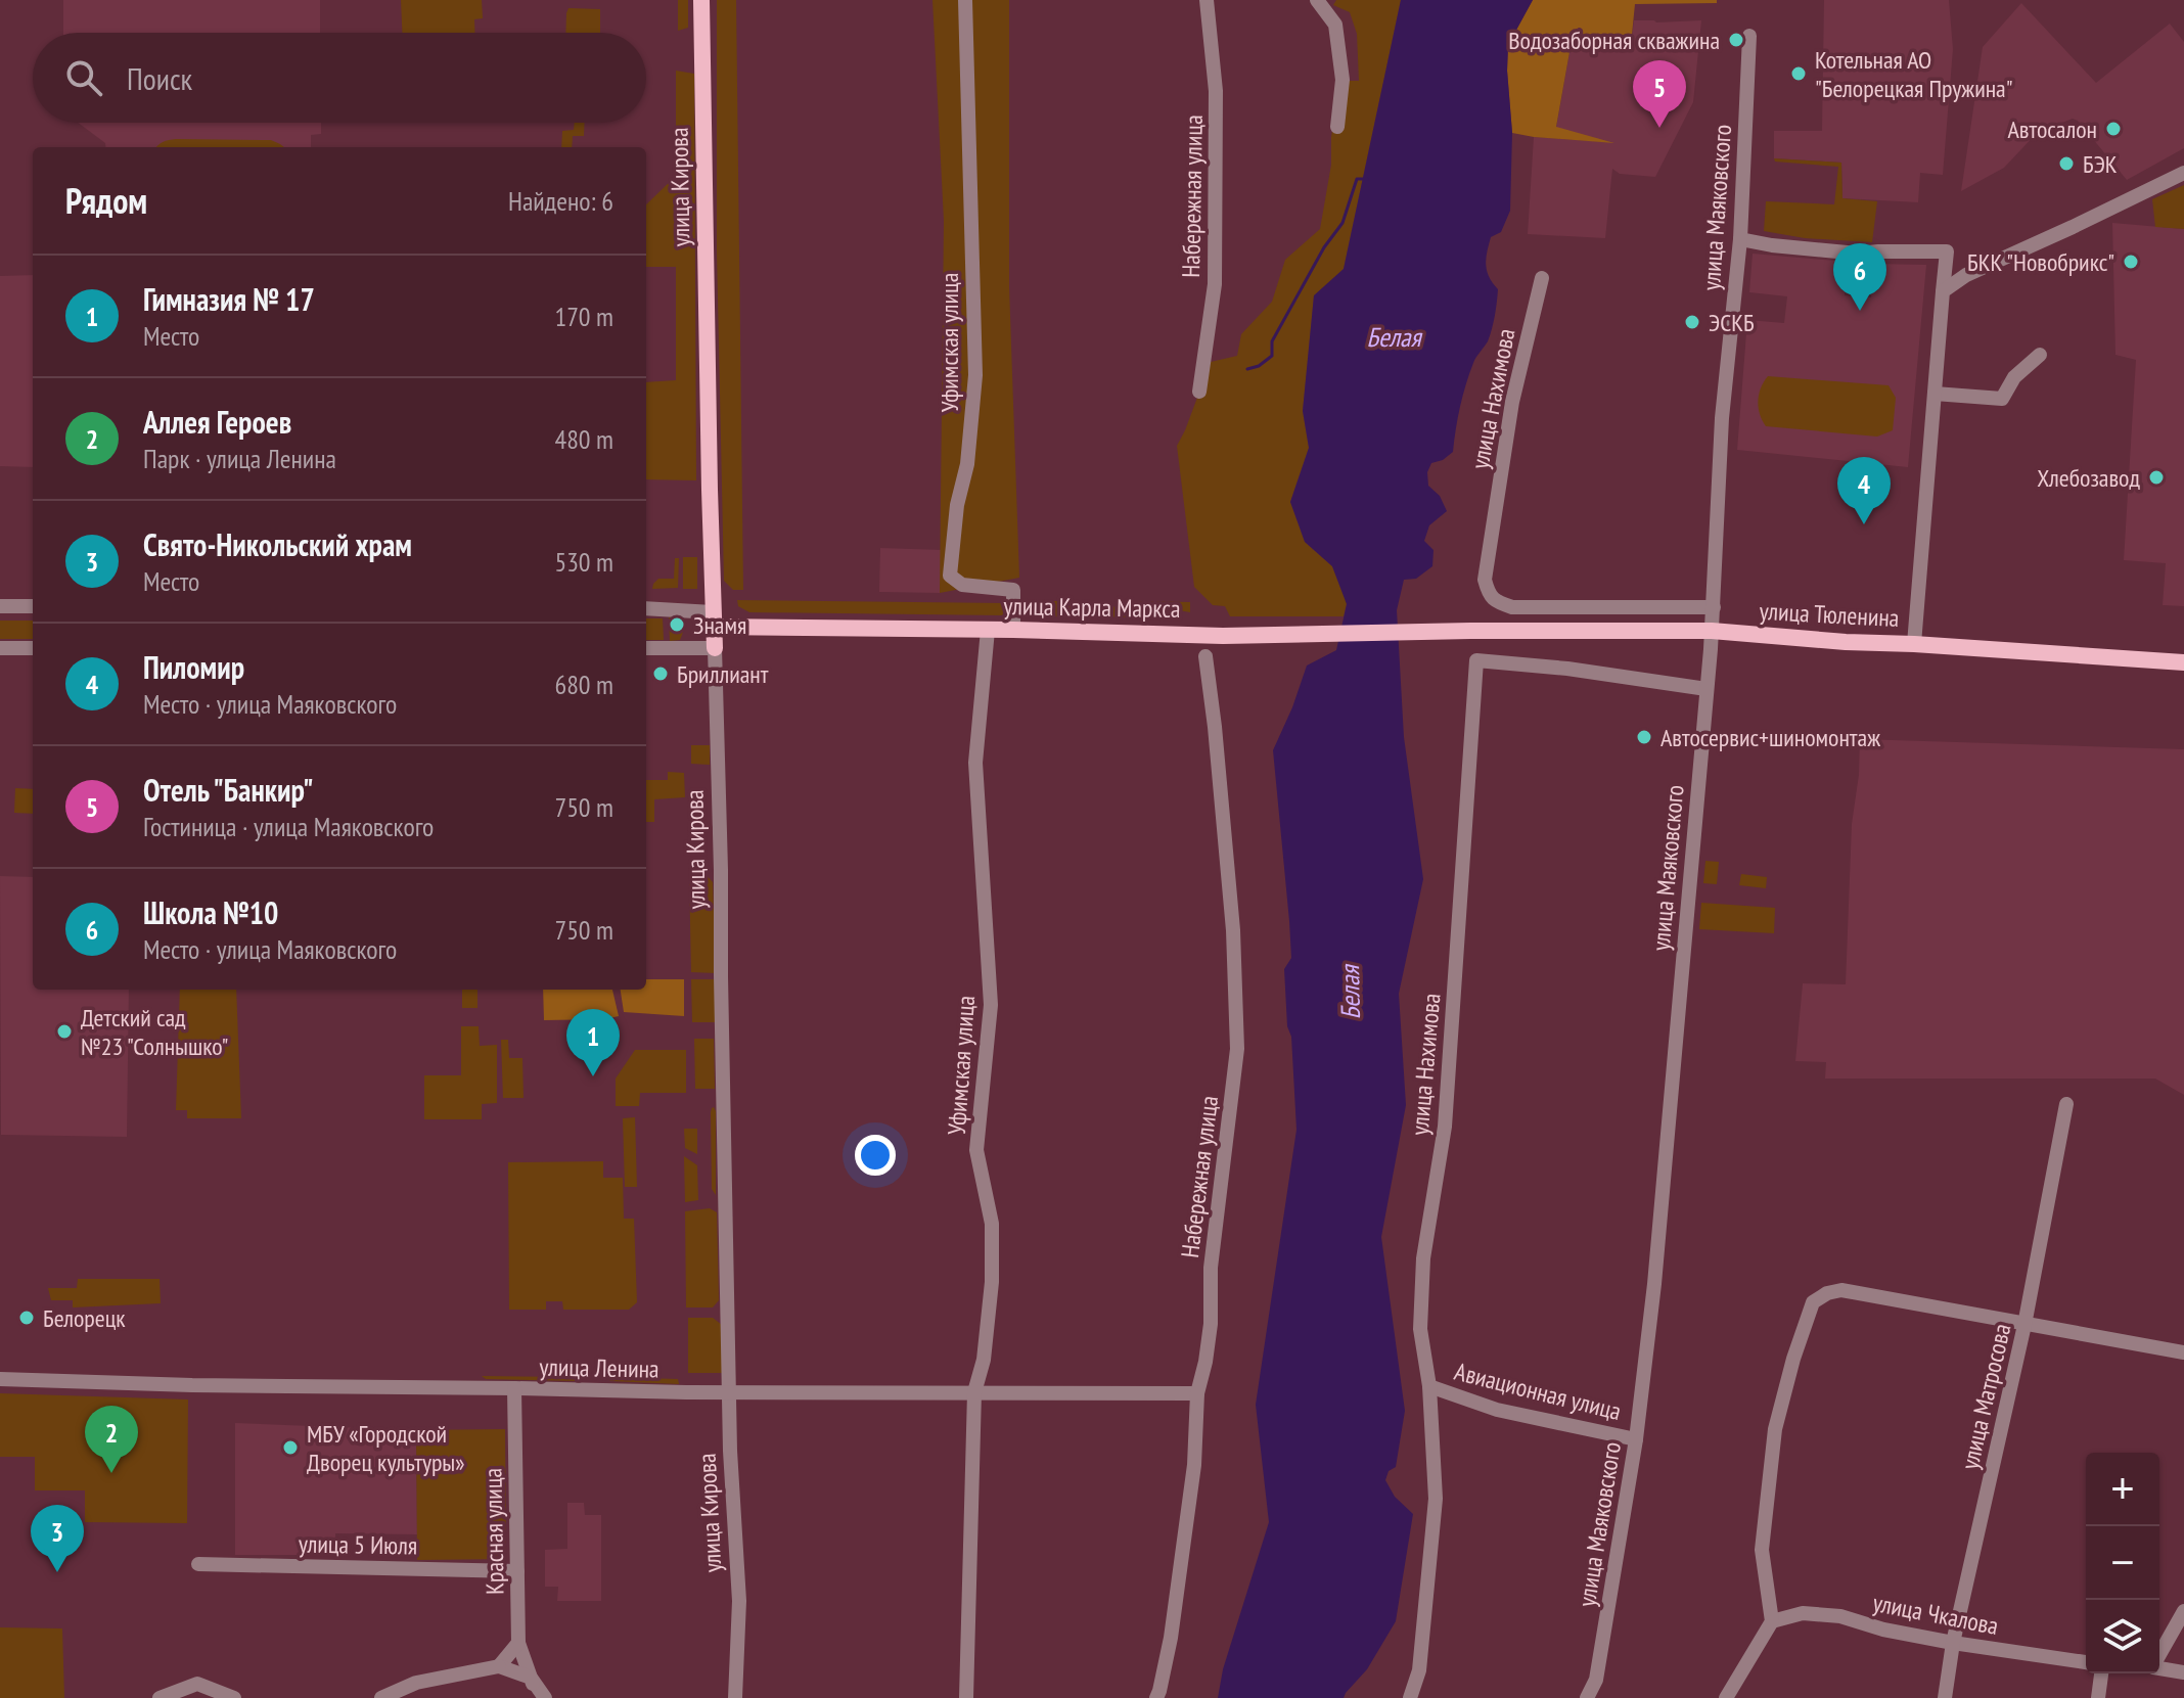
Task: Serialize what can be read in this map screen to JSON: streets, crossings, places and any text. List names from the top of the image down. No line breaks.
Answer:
{"streets":{"main road":["улица Кирова","улица Карла Маркса","улица Тюленина"],"street":["Набережная улица","улица Маяковского","Уфимская улица","улица Нахимова","улица Ленина","Авиационная улица","улица Матросова","Красная улица","улица 5 Июля","улица Чкалова"]},"crossings":[["улица Кирова","улица Карла Маркса"],["улица Кирова","улица Ленина"],["Набережная улица","улица Ленина"],["улица Маяковского","улица Нахимова"],["улица Маяковского","улица Тюленина"],["улица Маяковского","Авиационная улица"],["Уфимская улица","улица Карла Маркса"],["Уфимская улица","улица Ленина"],["улица Нахимова","Авиационная улица"],["улица Карла Маркса","улица Тюленина"],["улица Ленина","Красная улица"],["улица Матросова","улица Чкалова"],["Красная улица","улица 5 Июля"]],"water":["Белая"],"places":["Водозаборная скважина","Котельная АО \"Белорецкая Пружина\"","Автосалон","БЭК","БКК \"Новобрикс\"","ЭСКБ","Хлебозавод","Знамя","Бриллиант","Автосервис+шиномонтаж","Детский сад №23 \"Солнышко\"","Белорецк","МБУ «Городской Дворец культуры»"],"page":{"search":"Поиск","pins":["5","6","4","1","2","3"],"heading":["Рядом","Найдено: 6"],"list":[{"mark":"1","name":"Гимназия № 17","note":"Место","value":"170 m"},{"mark":"2","name":"Аллея Героев","note":"Парк · улица Ленина","value":"480 m"},{"mark":"3","name":"Свято-Никольский храм","note":"Место","value":"530 m"},{"mark":"4","name":"Пиломир","note":"Место · улица Маяковского","value":"680 m"},{"mark":"5","name":"Отель \"Банкир\"","note":"Гостиница · улица Маяковского","value":"750 m"},{"mark":"6","name":"Школа №10","note":"Место · улица Маяковского","value":"750 m"}],"map_buttons":["+","−"]}}
